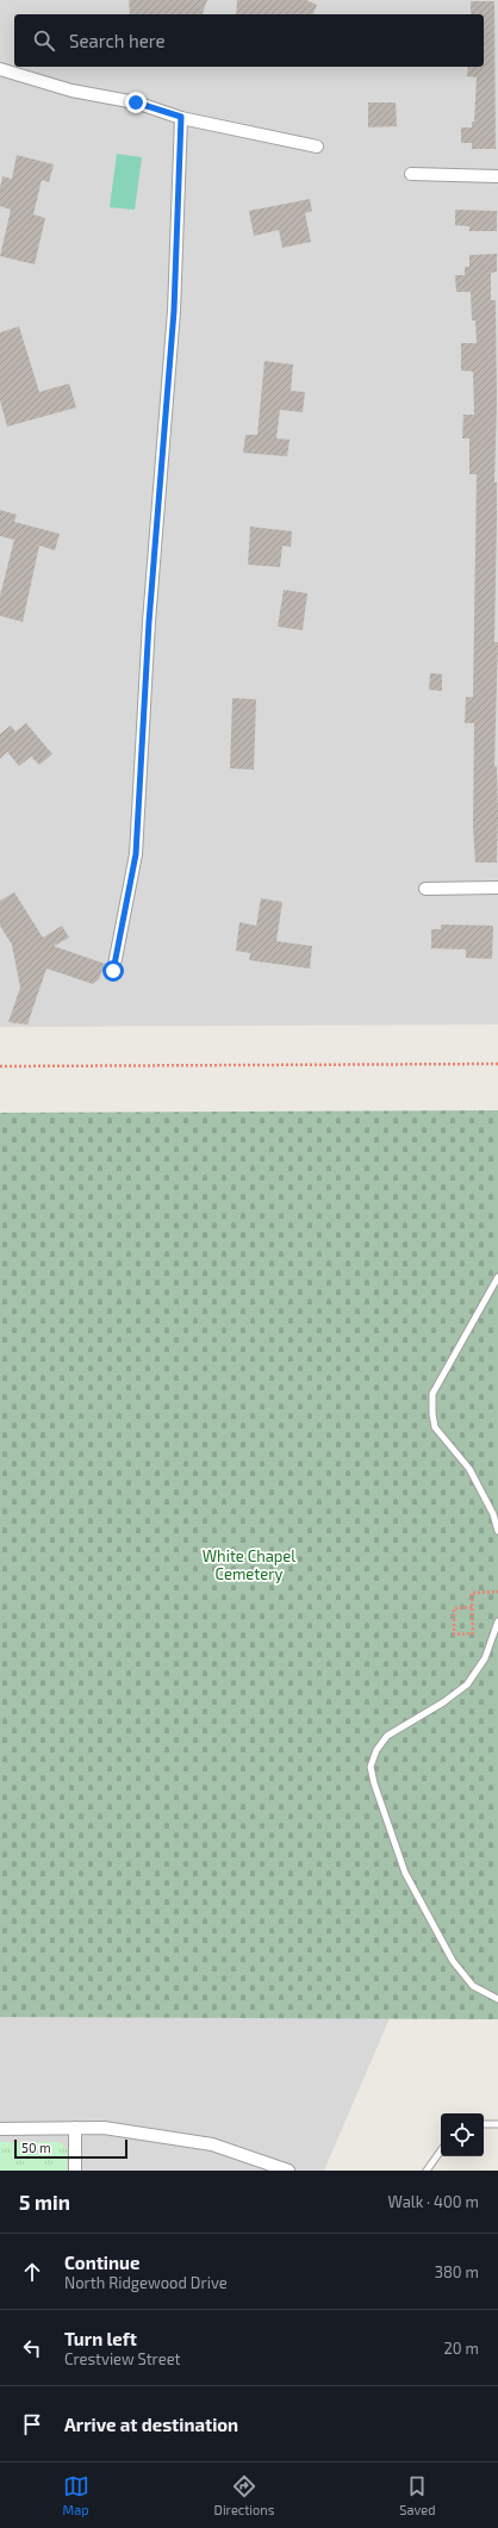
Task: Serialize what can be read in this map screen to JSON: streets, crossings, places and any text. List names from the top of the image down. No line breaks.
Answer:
{"parks":["White Chapel Cemetery"],"scale_bar":"50 m","page":{"search":"Search here","scale":"50 m","heading":["5 min","Walk · 400 m"],"list":[["Continue","North Ridgewood Drive","380 m"],["Turn left","Crestview Street","20 m"],"Arrive at destination"],"nav":["Map","Directions","Saved"]}}
